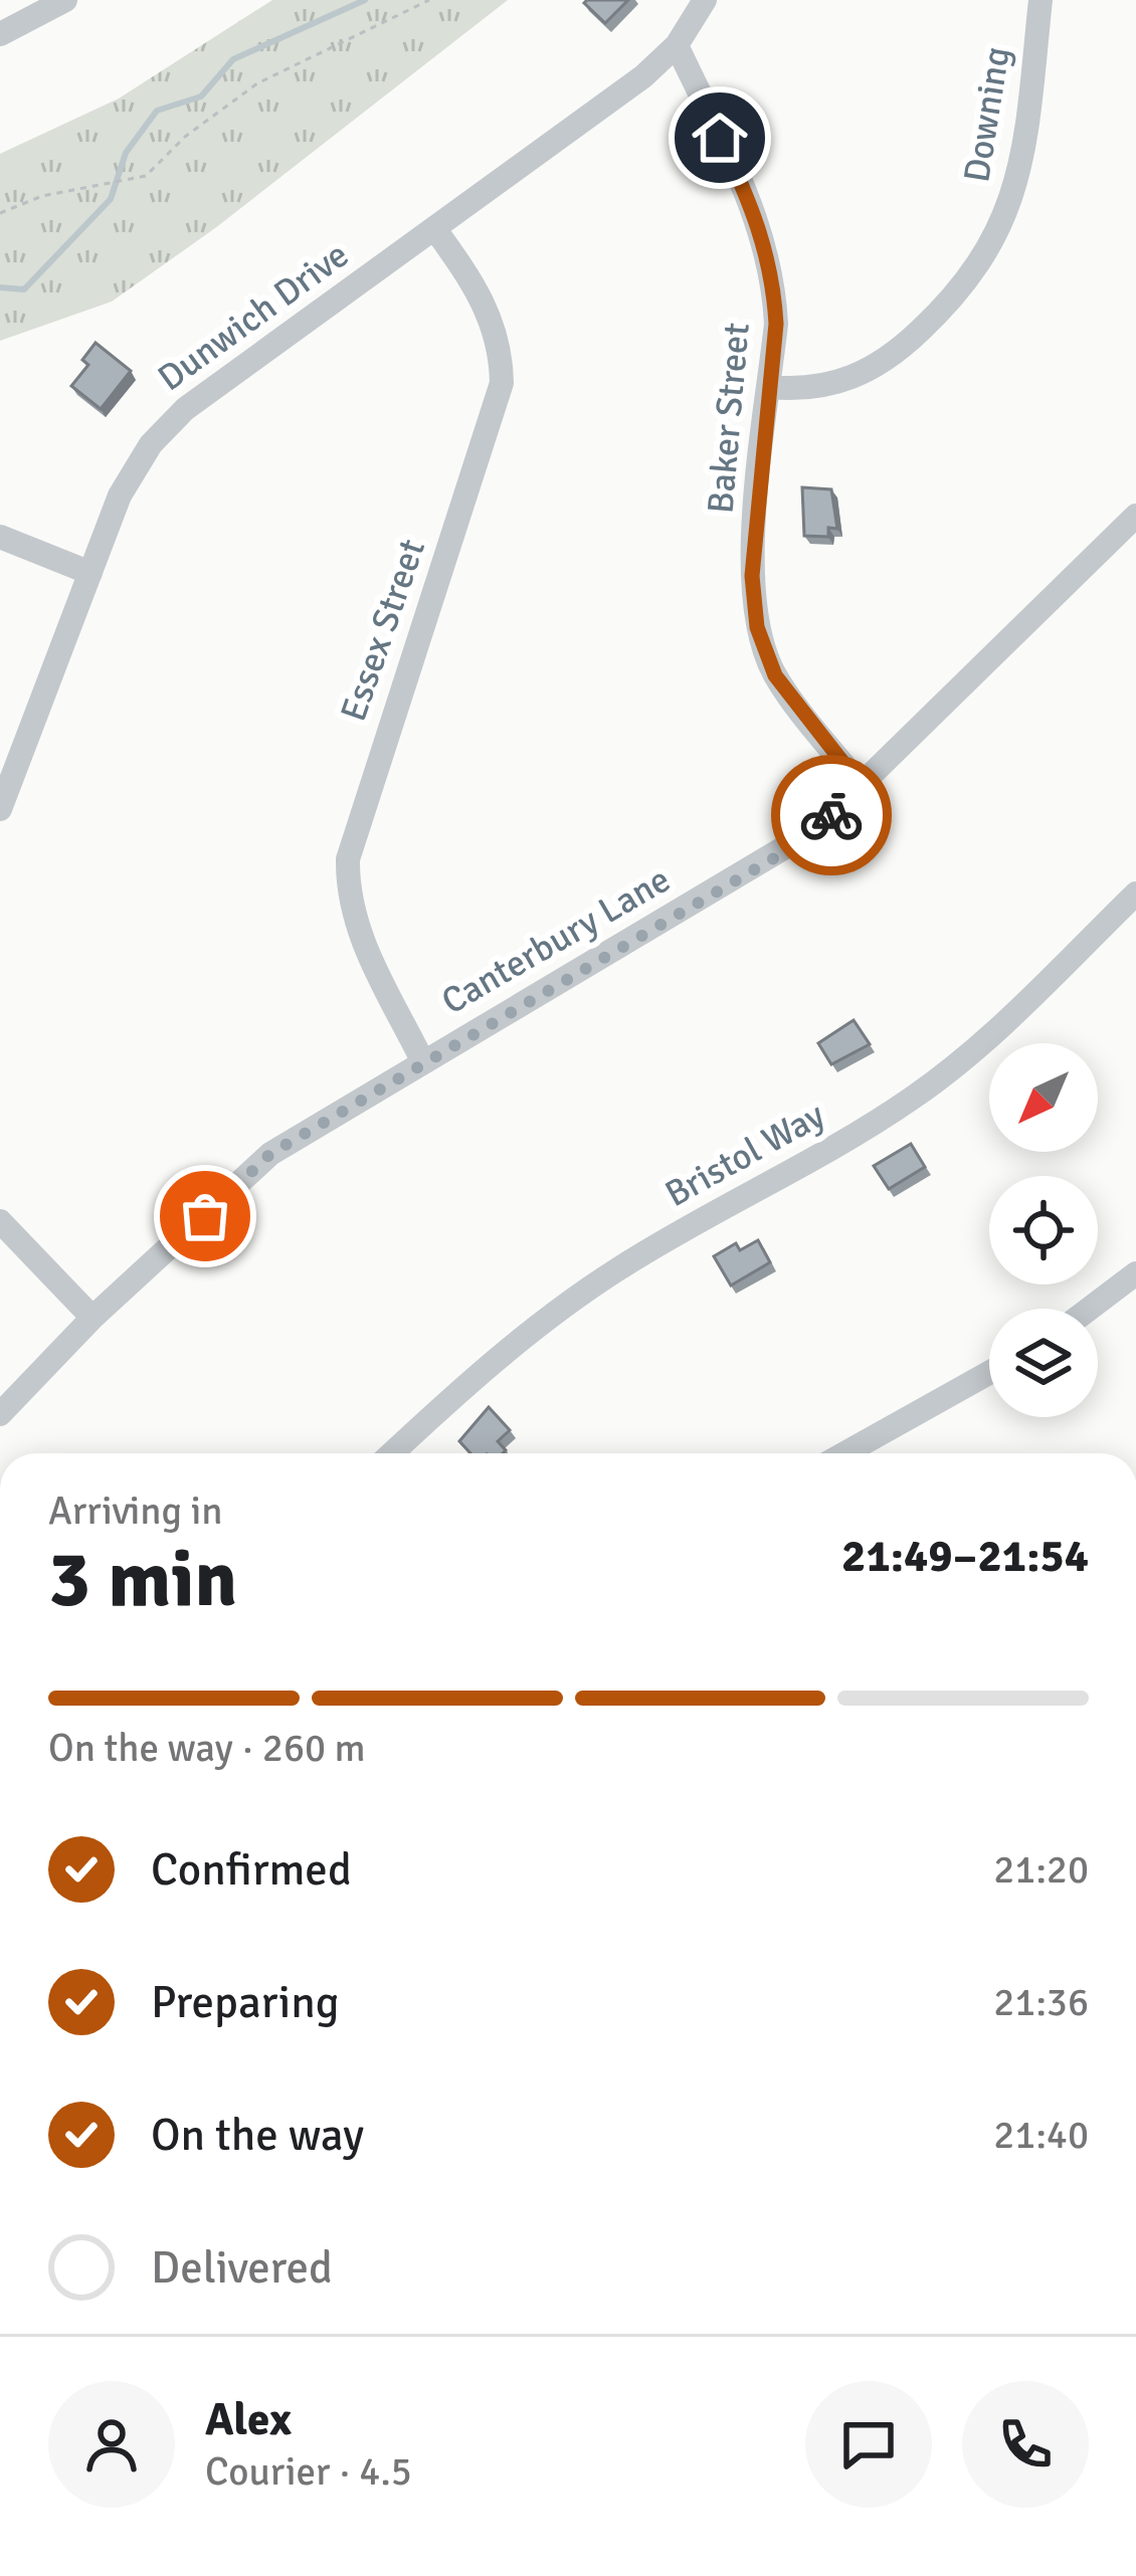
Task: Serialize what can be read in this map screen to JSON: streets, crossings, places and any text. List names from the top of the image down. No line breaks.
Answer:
{"streets":{"street":["Downing","Dunwich Drive","Baker Street","Essex Street","Canterbury Lane","Bristol Way"]},"crossings":[["Downing","Baker Street"],["Dunwich Drive","Baker Street"],["Dunwich Drive","Essex Street"],["Baker Street","Canterbury Lane"],["Essex Street","Canterbury Lane"]],"north":"bottom left","page":{"heading":["3 min","Arriving in","21:49–21:54"],"panel":["Alex","Courier · 4.5"],"bar":"On the way · 260 m","list":[["Confirmed","21:20"],["Preparing","21:36"],["On the way","21:40"],"Delivered"]}}
